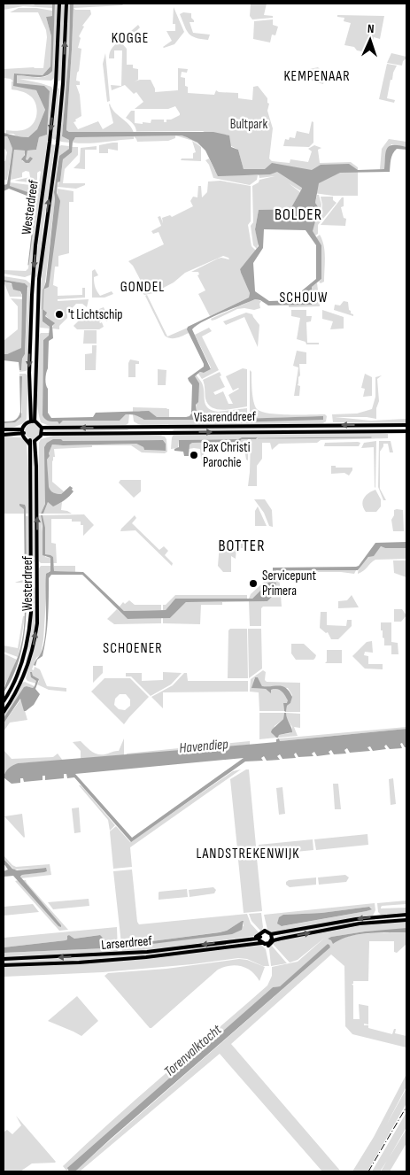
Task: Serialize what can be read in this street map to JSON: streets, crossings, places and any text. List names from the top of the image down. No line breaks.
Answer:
{"streets":{"main road":["Westerdreef","Visarenddreef","Larserdreef"]},"crossings":[["Westerdreef","Visarenddreef"]],"districts":["KOGGE","KEMPENAAR","BOLDER","GONDEL","SCHOUW","BOTTER","SCHOENER","LANDSTREKENWIJK"],"water":["Havendiep","Torenvalktocht"],"parks":["Bultpark"],"places":["'t Lichtschip","Pax Christi Parochie","Servicepunt Primera"],"north":"top"}
